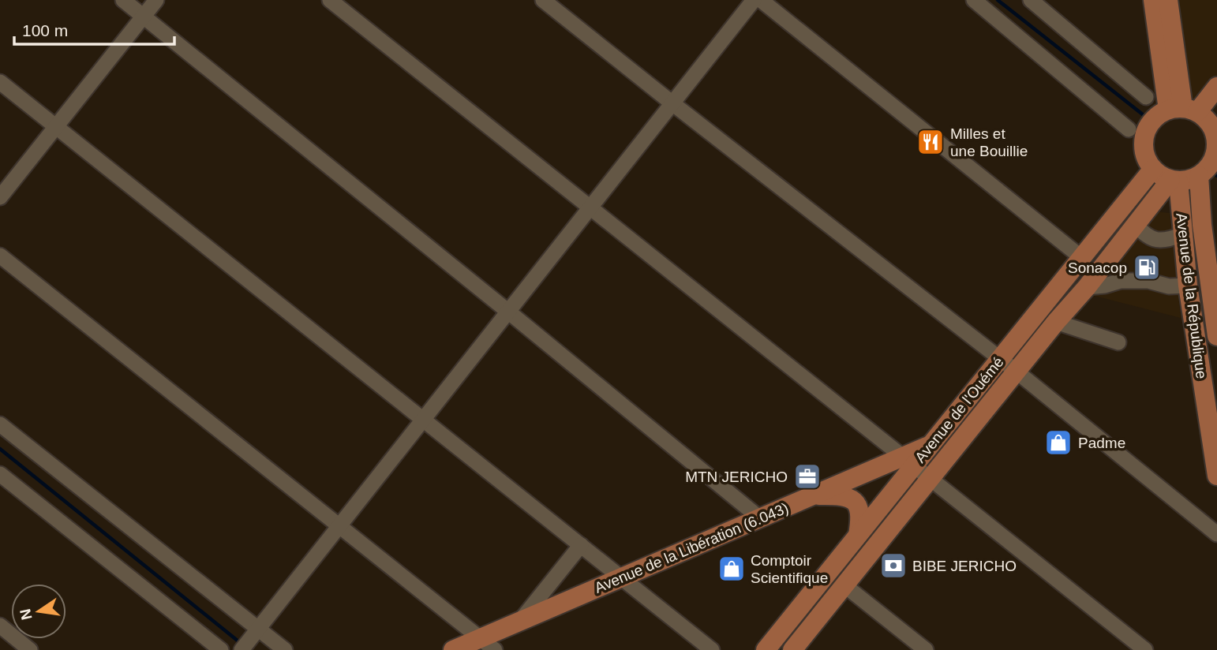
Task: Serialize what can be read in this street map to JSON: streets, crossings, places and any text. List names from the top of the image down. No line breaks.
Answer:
{"streets":{"main road":["Avenue de la République","Avenue de l'Ouémé","Avenue de la Libération (6.043)"]},"crossings":[["Avenue de la République","Avenue de l'Ouémé"],["Avenue de l'Ouémé","Avenue de la Libération (6.043)"]],"places":{"restaurant":["Milles et une Bouillie"],"fuel station":["Sonacop"],"shop":["Padme","Comptoir Scientifique"],"office":["MTN JERICHO"],"bank":["BIBE JERICHO"]},"scale_bar":"100 m","north":"left"}
